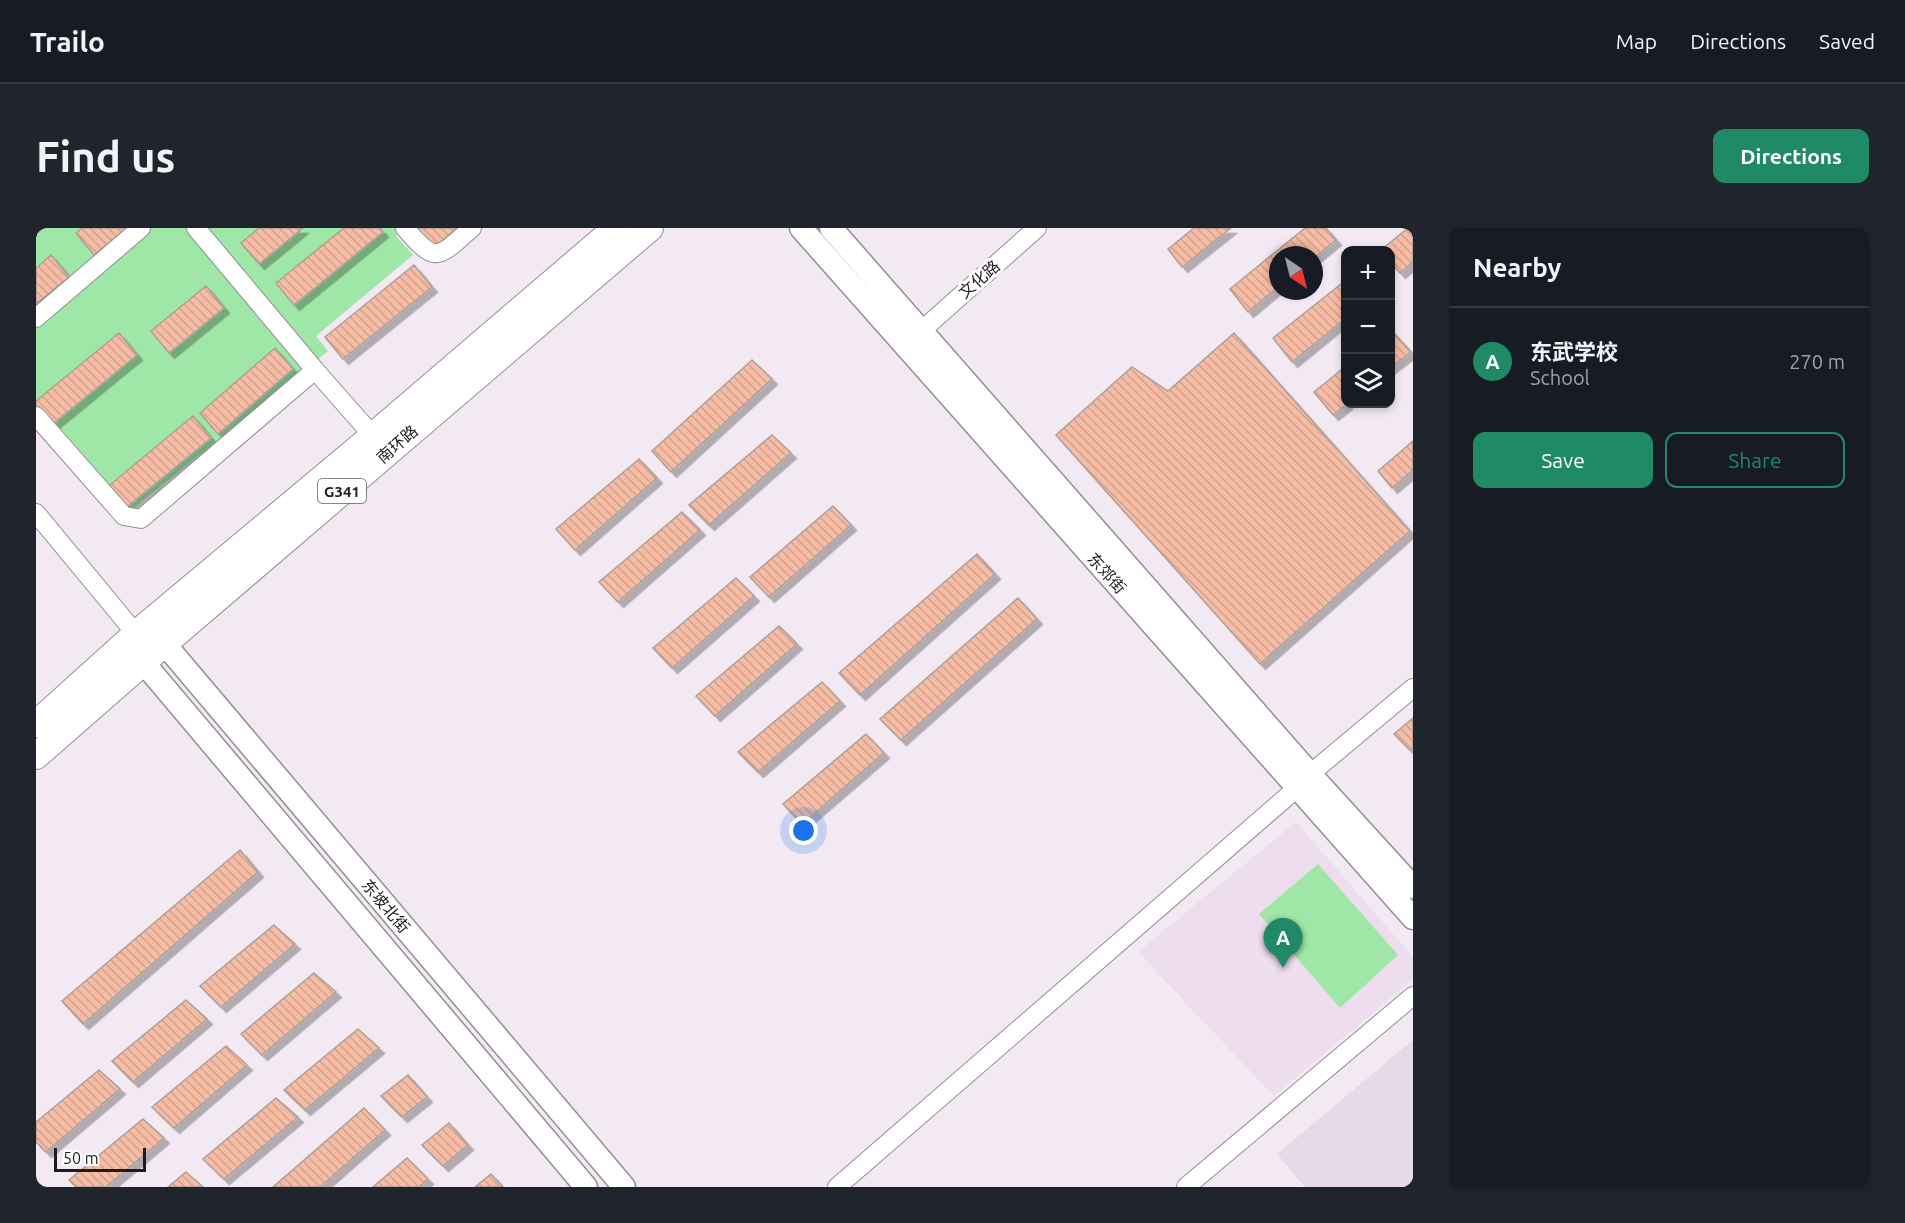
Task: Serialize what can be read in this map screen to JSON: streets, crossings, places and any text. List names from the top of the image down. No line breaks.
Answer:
{"streets":{"highway":["南环路","G341"],"main road":["东郊街","东坡北街"],"street":["文化路"]},"crossings":[["文化路","东郊街"],["南环路","东坡北街"]],"scale_bar":"50 m","north":"bottom right","page":{"header":"Trailo","nav":["Map","Directions","Saved"],"buttons":["Directions",["Save","Share"]],"title":"Find us","heading":"Nearby","map_buttons":["+","−"],"list":[{"mark":"A","name":"东武学校","note":"School","value":"270 m"}],"pins":"A","scale":"50 m"}}
